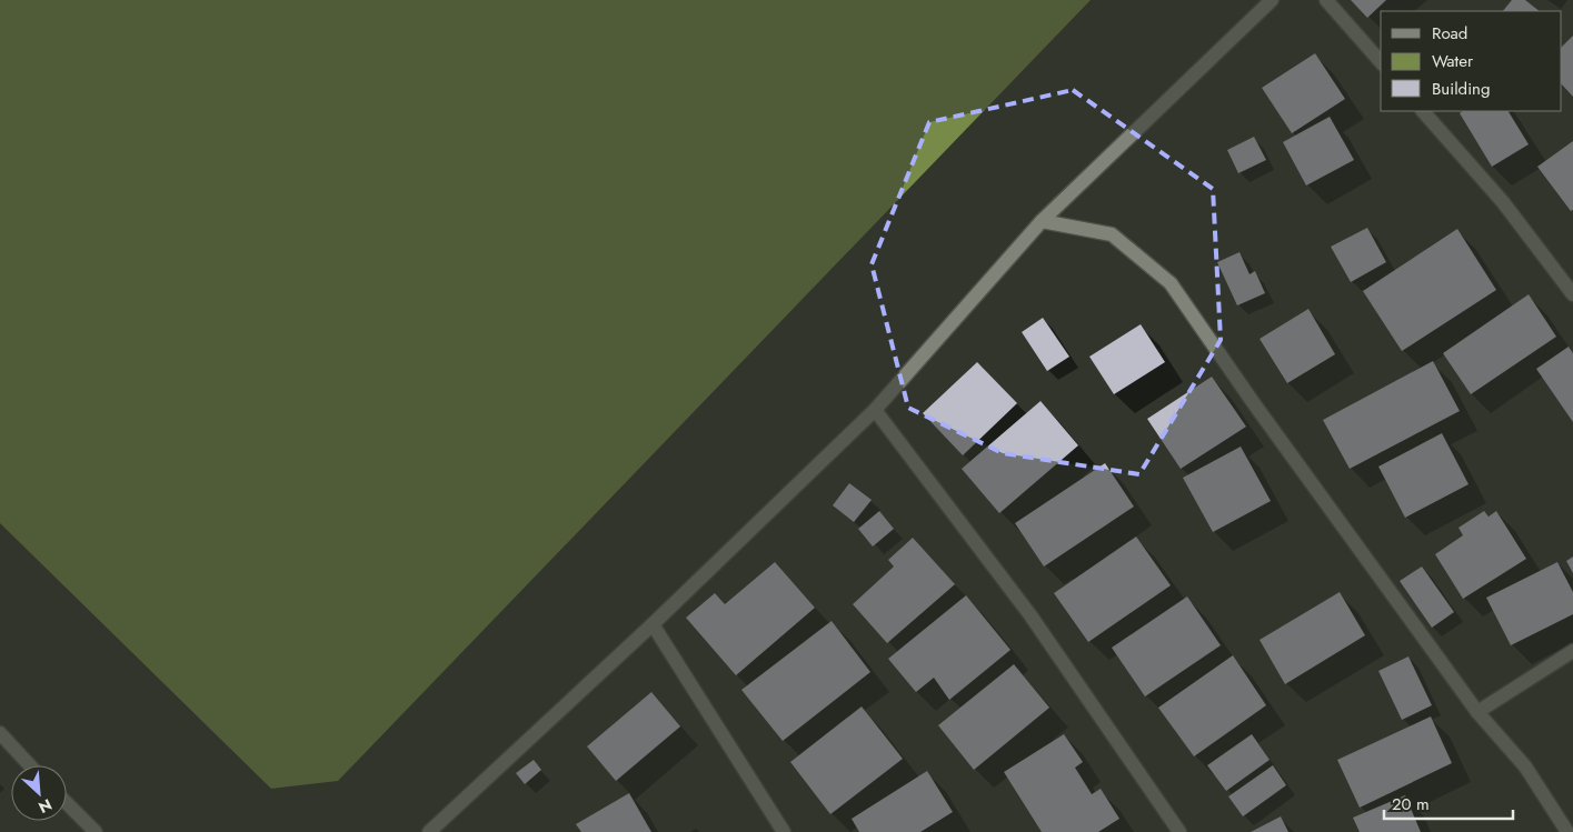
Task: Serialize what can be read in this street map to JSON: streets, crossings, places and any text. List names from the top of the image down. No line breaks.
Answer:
{"legend":["Road","Water","Building"],"scale_bar":"20 m","north":"bottom right"}
